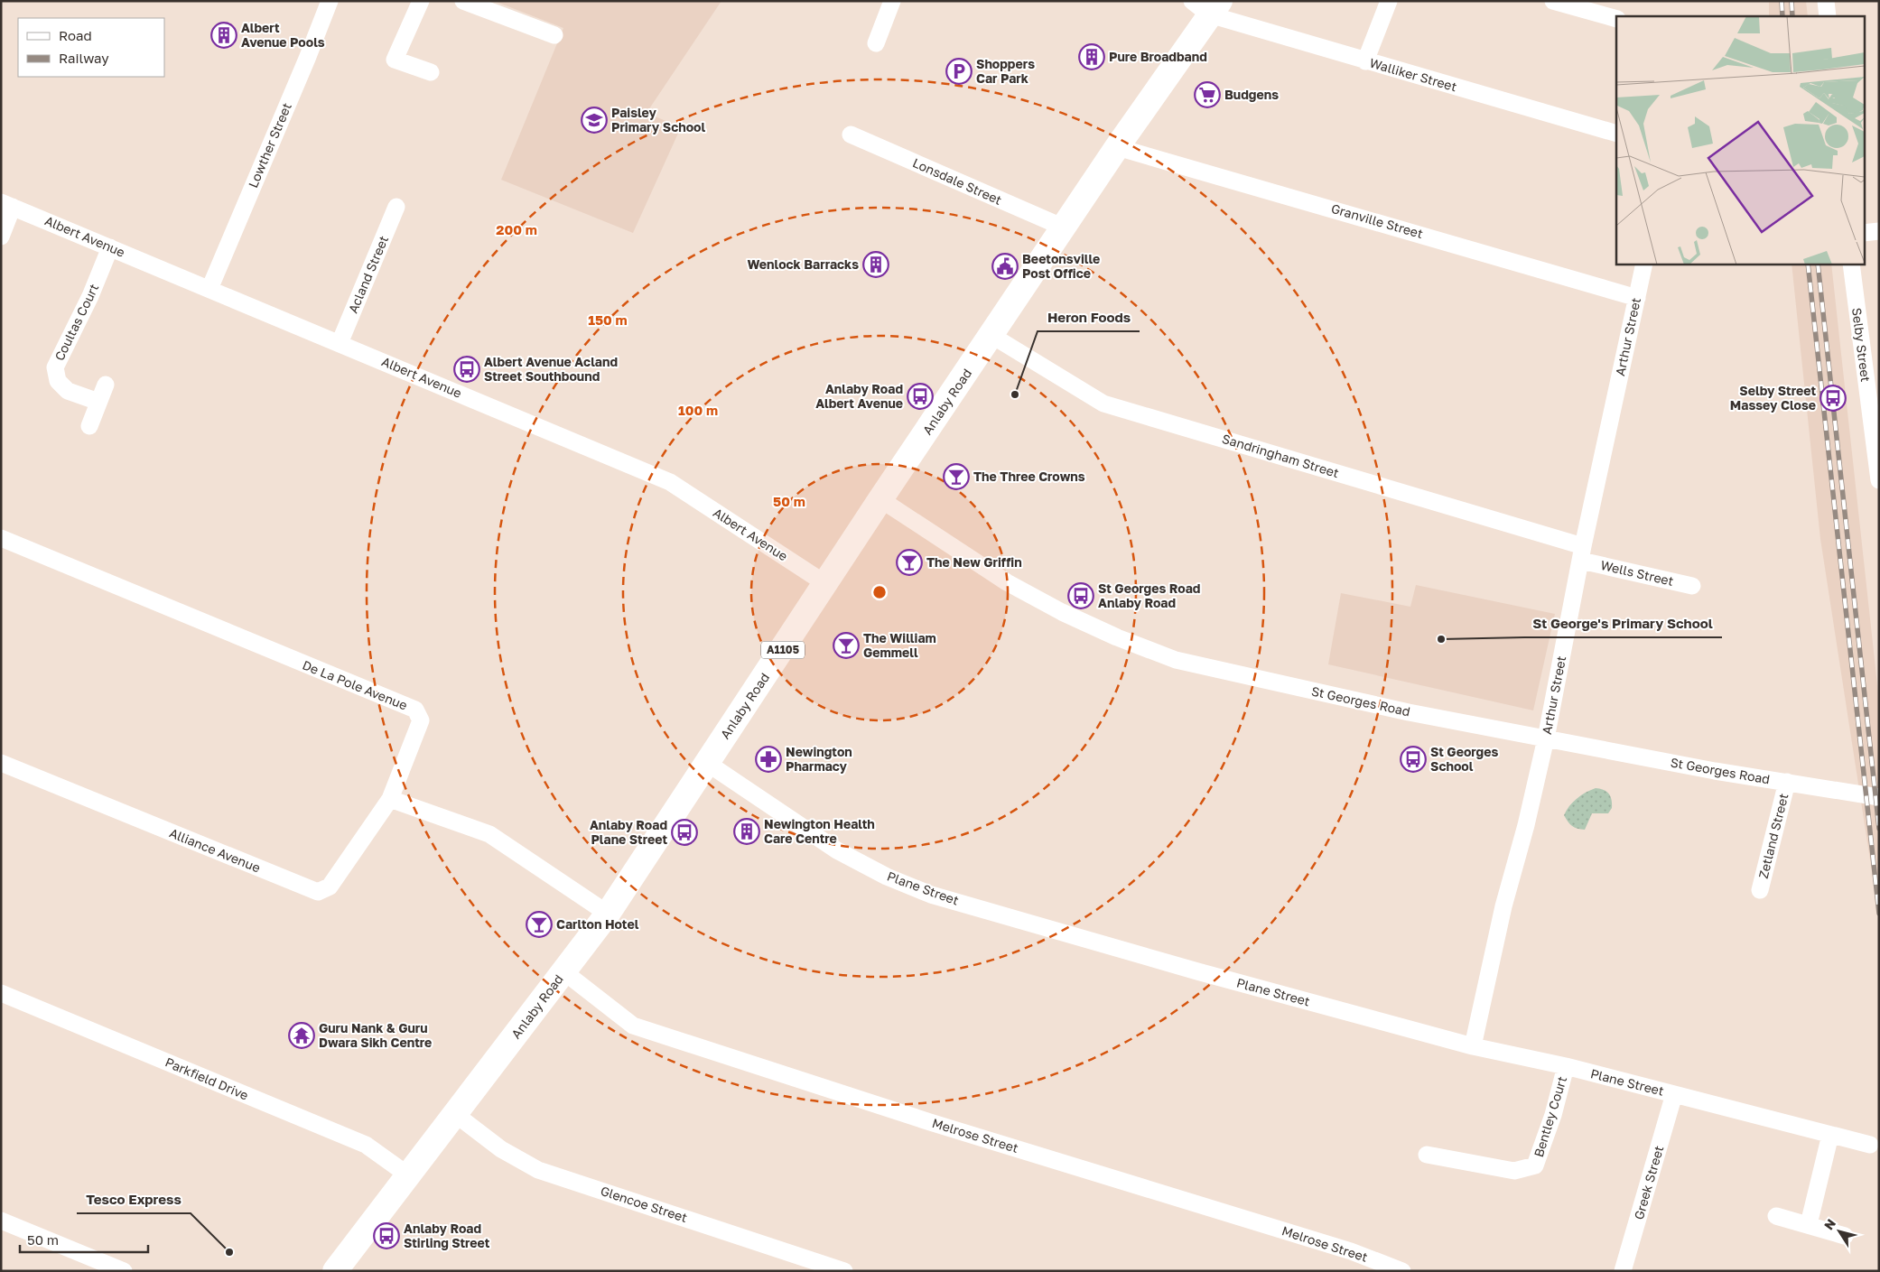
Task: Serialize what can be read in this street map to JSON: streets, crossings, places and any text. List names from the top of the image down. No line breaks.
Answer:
{"streets":{"main road":["Anlaby Road","A1105"],"street":["Walliker Street","Lowther Street","Lonsdale Street","Granville Street","Albert Avenue","Acland Street","Coultas Court","Arthur Street","Selby Street","Sandringham Street","Wells Street","De La Pole Avenue","St Georges Road","Zetland Street","Alliance Avenue","Plane Street","Parkfield Drive","Bentley Court","Melrose Street","Greek Street","Glencoe Street"]},"crossings":[["Walliker Street","Anlaby Road"],["Lowther Street","Albert Avenue"],["Lonsdale Street","Anlaby Road"],["Granville Street","Arthur Street"],["Granville Street","Anlaby Road"],["Albert Avenue","Acland Street"],["Albert Avenue","Coultas Court"],["Albert Avenue","Anlaby Road"],["Arthur Street","Sandringham Street"],["Arthur Street","Wells Street"],["Arthur Street","St Georges Road"],["Arthur Street","Plane Street"],["Anlaby Road","Sandringham Street"],["Anlaby Road","St Georges Road"],["Anlaby Road","Plane Street"],["Anlaby Road","Parkfield Drive"],["Anlaby Road","Melrose Street"],["Anlaby Road","Glencoe Street"],["Sandringham Street","Wells Street"],["De La Pole Avenue","Alliance Avenue"],["St Georges Road","Zetland Street"],["Plane Street","Bentley Court"],["Plane Street","Greek Street"]],"places":{"building":["Albert Avenue Pools","Pure Broadband","Wenlock Barracks","Newington Health Care Centre"],"parking":["Shoppers Car Park"],"supermarket":["Budgens"],"school or university":["Paisley Primary School"],"public building":["Beetonsville Post Office"],"bus stop":["Albert Avenue Acland Street Southbound","Anlaby Road Albert Avenue","Selby Street Massey Close","St Georges Road Anlaby Road","St Georges School","Anlaby Road Plane Street","Anlaby Road Stirling Street"],"other":["Heron Foods","St George's Primary School","Tesco Express"],"bar":["The Three Crowns","The New Griffin","The William Gemmell","Carlton Hotel"],"pharmacy":["Newington Pharmacy"],"temple":["Guru Nank & Guru Dwara Sikh Centre"]},"legend":["Road","Railway"],"scale_bar":"50 m","north":"top left","rings":["200 m","150 m","100 m","50 m"]}
